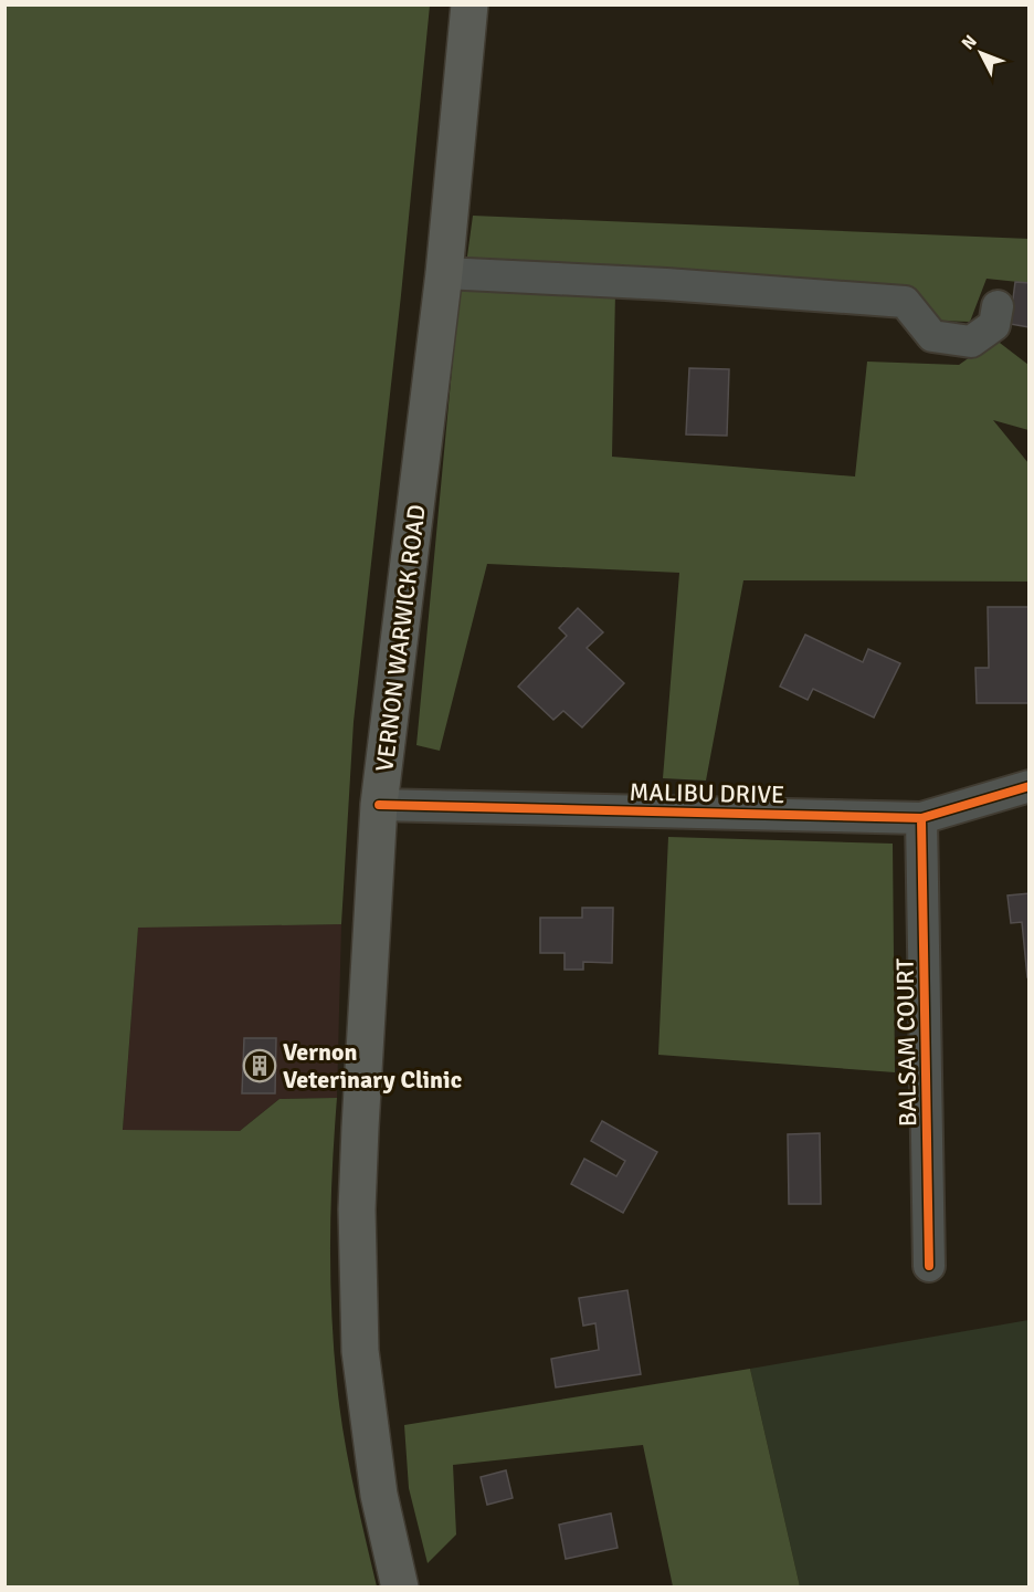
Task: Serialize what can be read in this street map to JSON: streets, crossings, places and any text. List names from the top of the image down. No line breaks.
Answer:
{"streets":{"main road":["VERNON WARWICK ROAD"],"street":["MALIBU DRIVE","BALSAM COURT"]},"crossings":[["VERNON WARWICK ROAD","MALIBU DRIVE"],["MALIBU DRIVE","BALSAM COURT"]],"places":{"building":["Vernon Veterinary Clinic"]},"north":"top left"}
